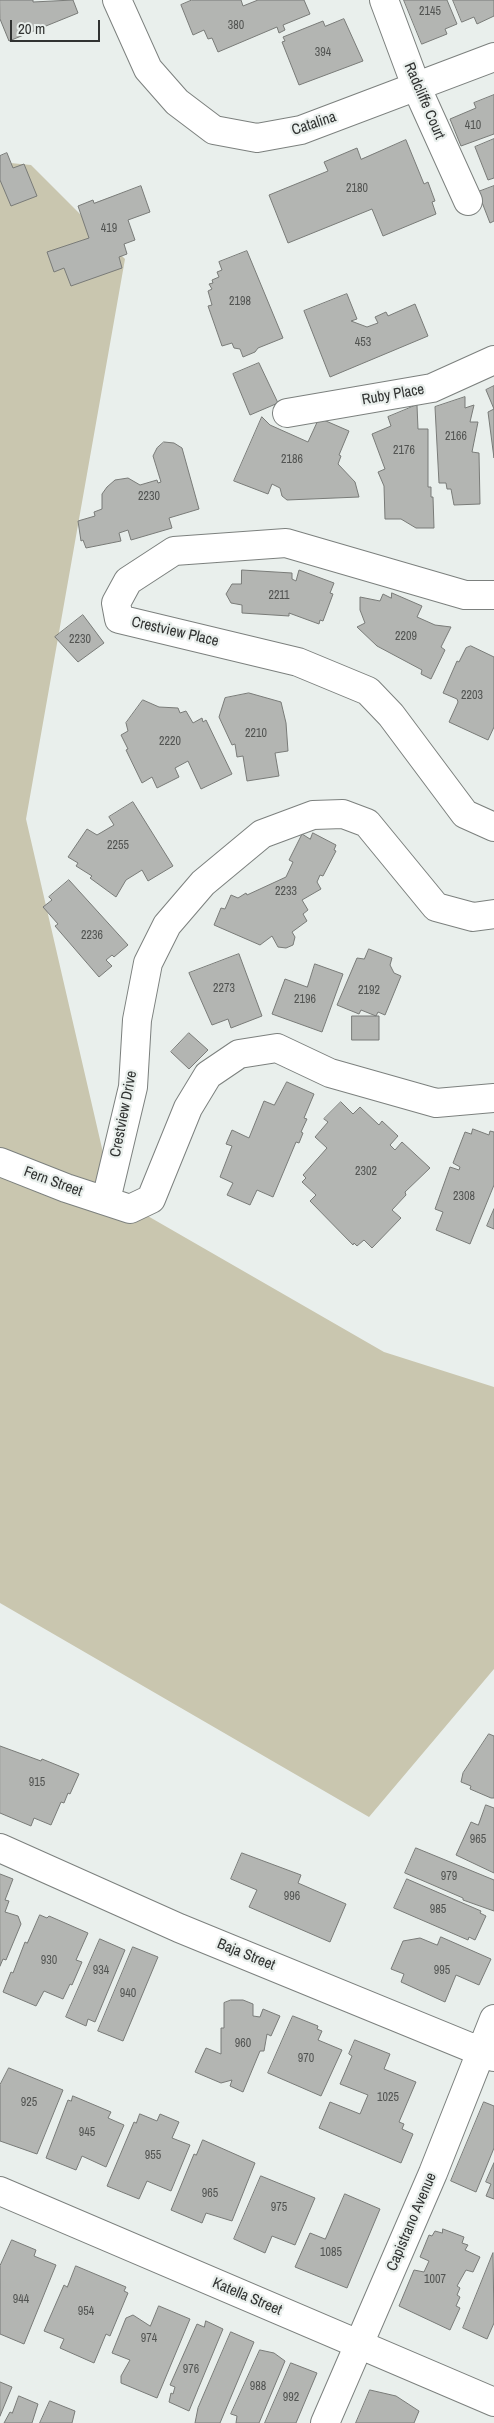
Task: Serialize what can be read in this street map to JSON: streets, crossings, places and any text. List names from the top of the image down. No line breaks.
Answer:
{"streets":{"street":["Radcliffe Court","Catalina","Ruby Place","Crestview Place","Crestview Drive","Fern Street","Baja Street","Capistrano Avenue","Katella Street"]},"crossings":[["Radcliffe Court","Catalina"],["Crestview Drive","Fern Street"],["Baja Street","Capistrano Avenue"],["Capistrano Avenue","Katella Street"]],"house_numbers":["2145","380","394","410","2180","419","2198","453","2166","2176","2186","2230","2211","2209","2230","2203","2210","2220","2255","2233","2236","2273","2192","2196","2302","2308","915","965","979","996","985","930","934","995","940","960","970","1025","925","945","955","965","975","1085","1007","944","954","974","976","988","992"],"scale_bar":"20 m"}
